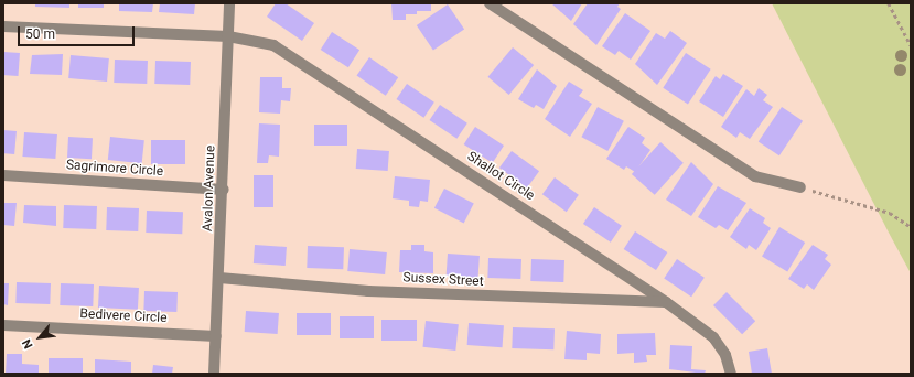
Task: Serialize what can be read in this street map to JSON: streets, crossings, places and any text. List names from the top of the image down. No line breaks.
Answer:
{"streets":{"street":["Sagrimore Circle","Shallot Circle","Avalon Avenue","Sussex Street","Bedivere Circle"]},"crossings":[["Sagrimore Circle","Avalon Avenue"],["Shallot Circle","Avalon Avenue"],["Shallot Circle","Sussex Street"],["Avalon Avenue","Sussex Street"],["Avalon Avenue","Bedivere Circle"]],"scale_bar":"50 m","north":"bottom left"}
